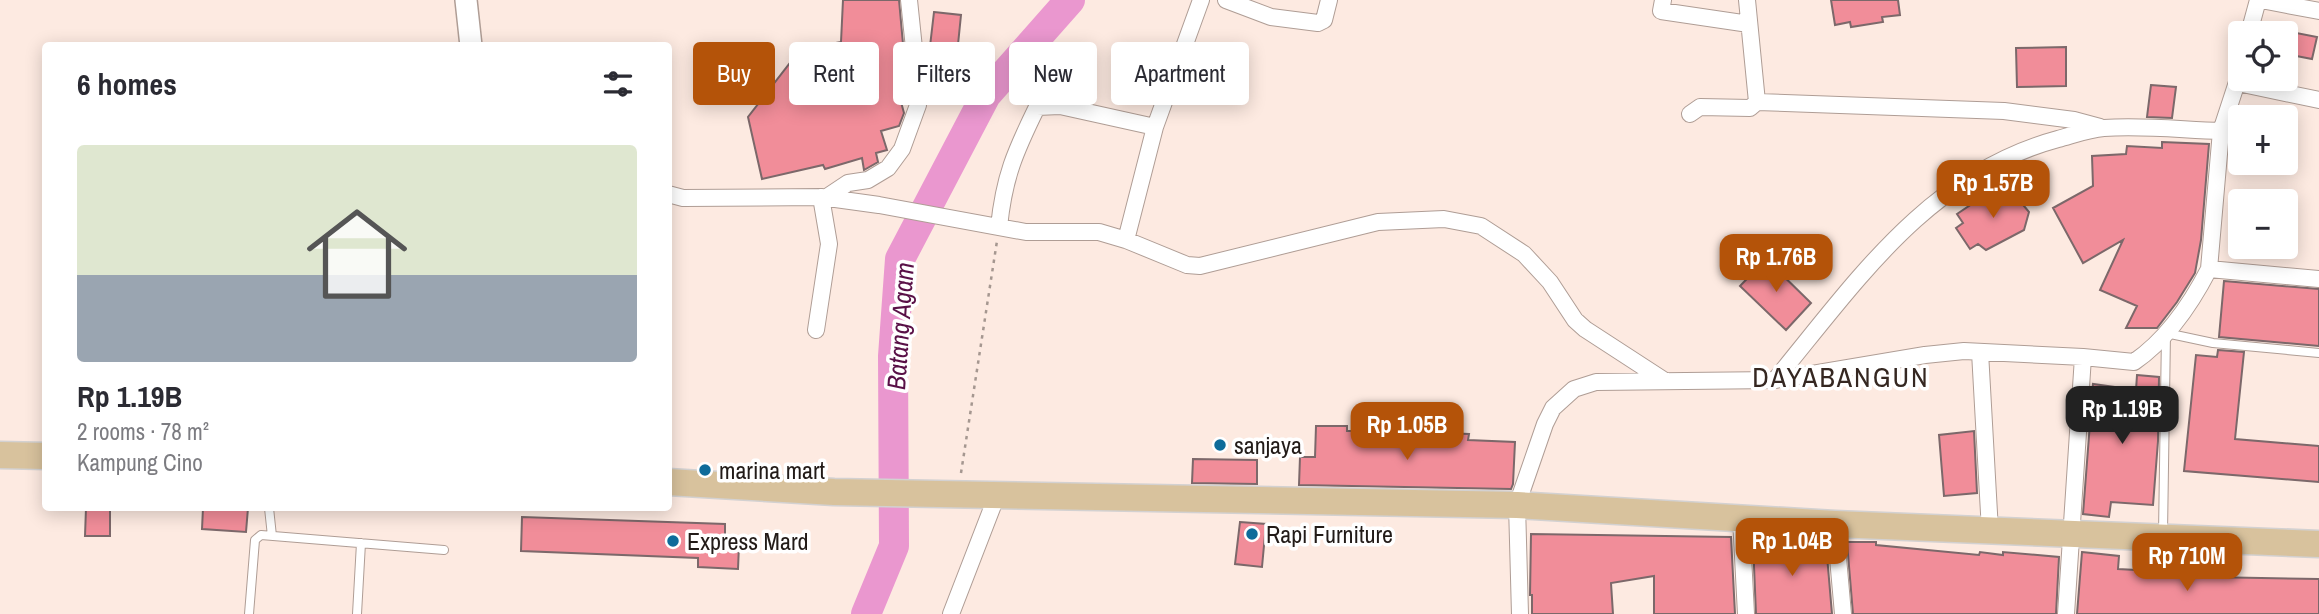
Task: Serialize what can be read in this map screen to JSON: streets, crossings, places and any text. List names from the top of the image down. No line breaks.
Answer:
{"districts":["DAYABANGUN"],"water":["Batang Agam"],"places":["sanjaya","marina mart","Rapi Furniture","Express Mard"],"page":{"map_buttons":["+","−"],"chip":["Buy","Rent","Filters","New","Apartment"],"heading":"6 homes","list":[{"name":"Rp 1.19B","note":"2 rooms · 78 m² · Kampung Cino"}],"price":["Rp 1.57B","Rp 1.76B","Rp 1.19B","Rp 1.05B","Rp 1.04B","Rp 710M"]}}
